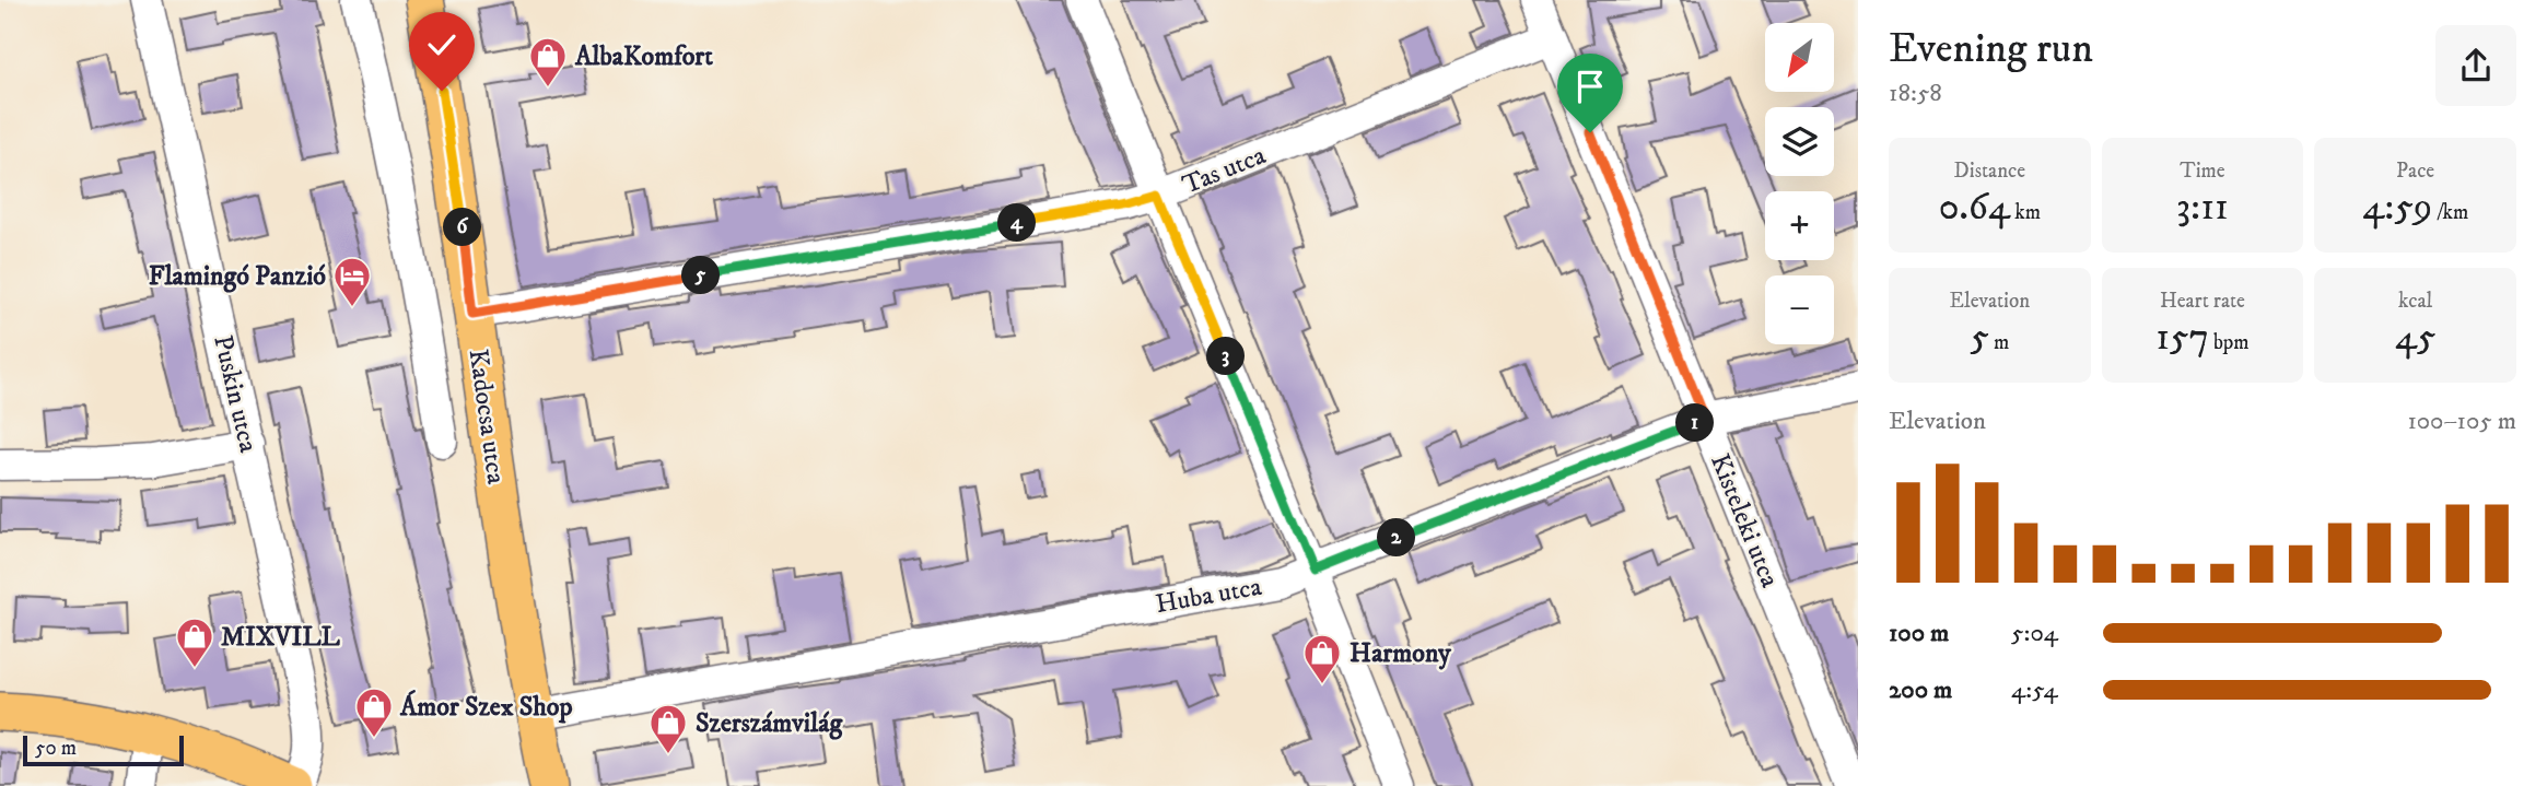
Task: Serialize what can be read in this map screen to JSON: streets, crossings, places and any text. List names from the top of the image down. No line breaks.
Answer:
{"streets":{"main road":["Kadocsa utca"],"street":["Tas utca","Puskin utca","Kisteleki utca","Huba utca"]},"crossings":[["Tas utca","Kadocsa utca"],["Tas utca","Kisteleki utca"],["Kadocsa utca","Huba utca"],["Kisteleki utca","Huba utca"]],"places":{"shop":["AlbaKomfort","MIXVILL","Harmony","Ámor Szex Shop","Szerszámvilág"],"hotel":["Flamingó Panzió"]},"scale_bar":"50 m","north":"bottom left","page":{"heading":["Evening run","18:58"],"map_buttons":["+","−"],"stats":[["Distance","0.64 km"],["Time","3:11"],["Pace","4:59 /km"],["Elevation","5 m"],["Heart rate","157 bpm"],["kcal","45"]],"pins":["4","6","5","3","1","2"],"chart":["Elevation","100–105 m"],"list":[{"name":"100 m","note":"5:04"},{"name":"200 m","note":"4:54"}],"scale":"50 m"}}
